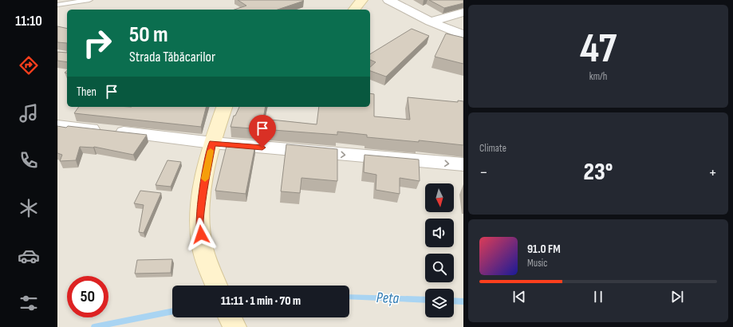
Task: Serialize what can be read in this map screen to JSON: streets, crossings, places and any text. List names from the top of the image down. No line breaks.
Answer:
{"water":["Peța"],"north":"bottom","page":{"tabs":"11:10","tile":[["47","km/h"],"Climate"],"turn":["50 m","Strada Tăbăcarilor"],"then":"Then","heat":["−","23°","+"],"song":["91.0 FM","Music"],"limit":"50","trip":"11:11 · 1 min · 70 m"}}
